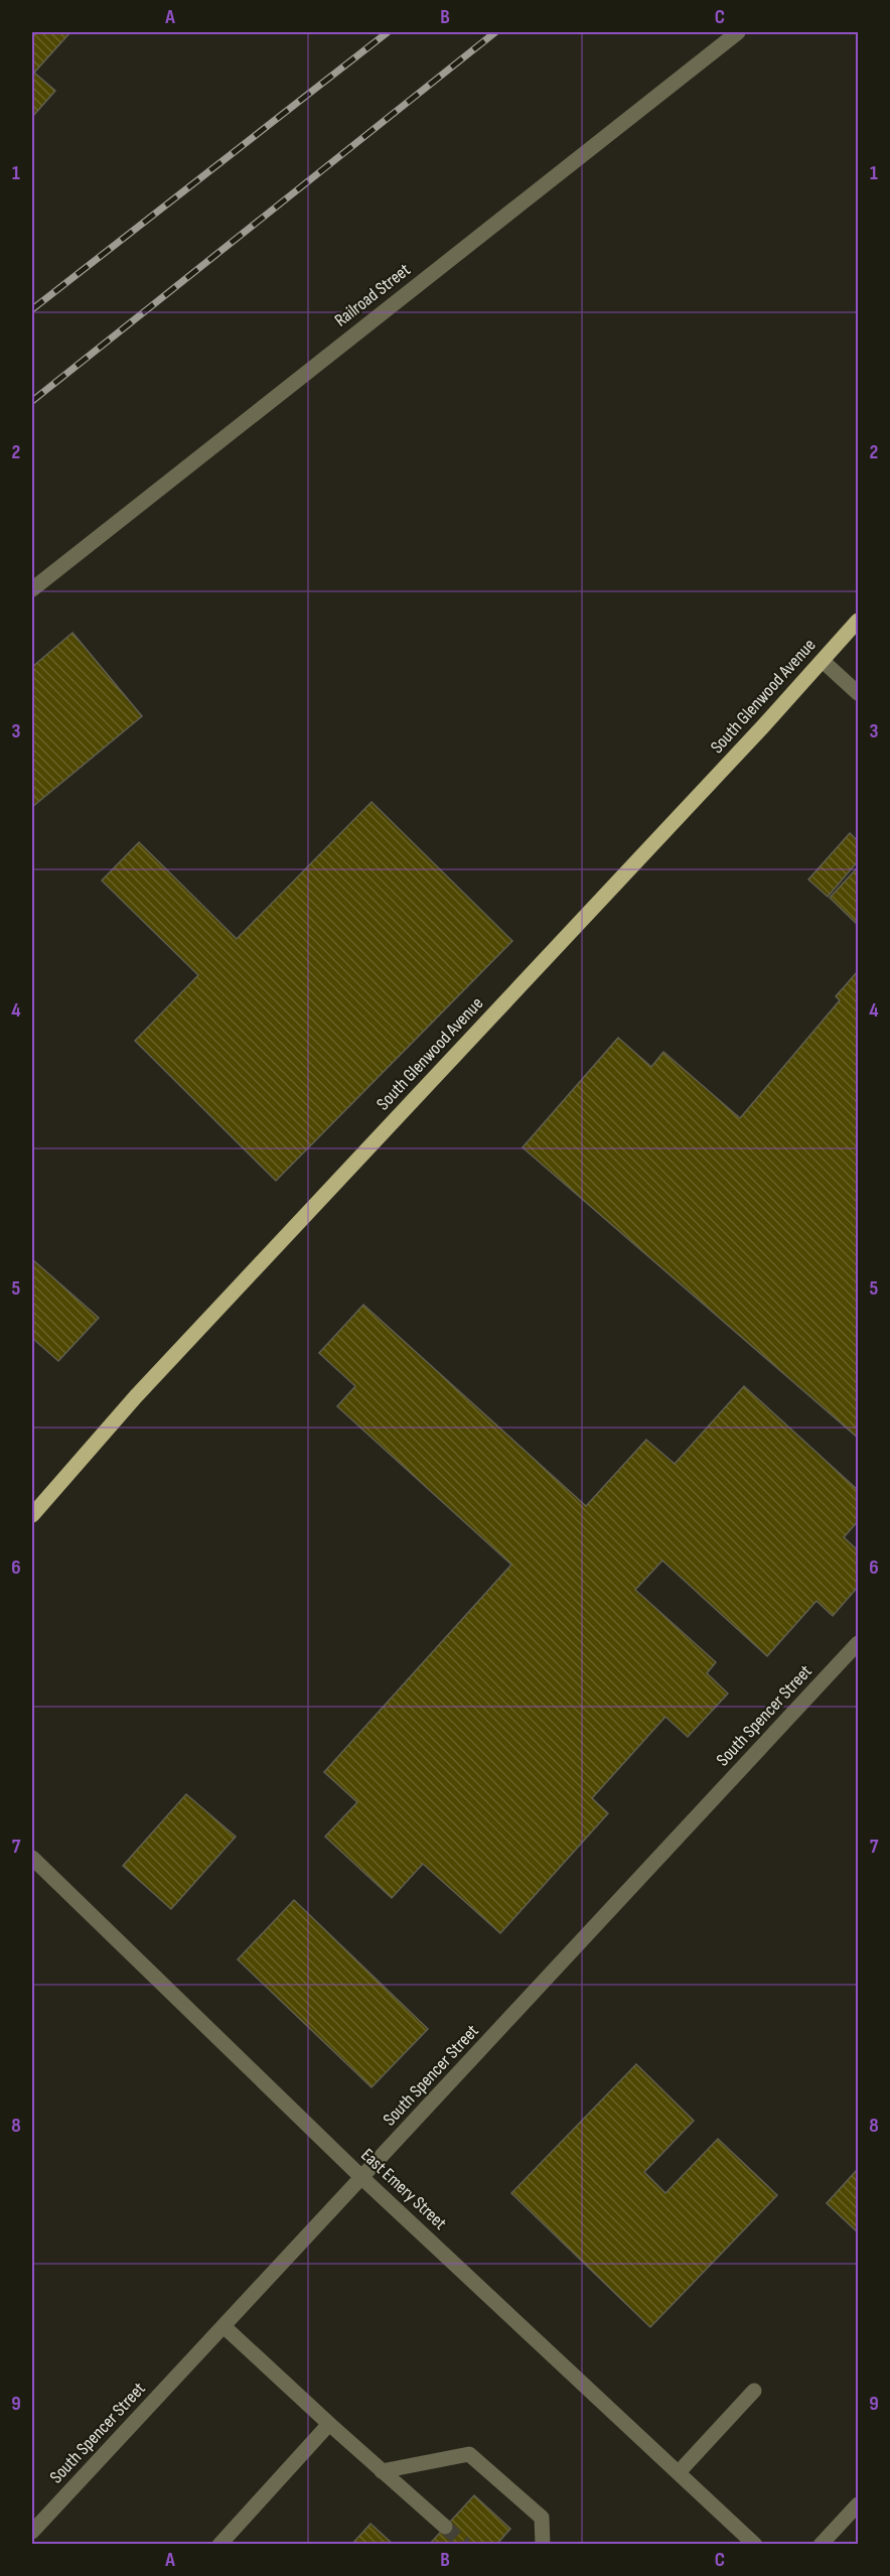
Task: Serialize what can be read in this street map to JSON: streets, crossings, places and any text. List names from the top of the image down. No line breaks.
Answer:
{"streets":{"main road":["South Glenwood Avenue"],"street":["Railroad Street","South Spencer Street","East Emery Street"]},"crossings":[["South Spencer Street","East Emery Street"]],"grid":{"columns":["A","B","C"],"rows":["1","2","3","4","5","6","7","8","9"]}}
